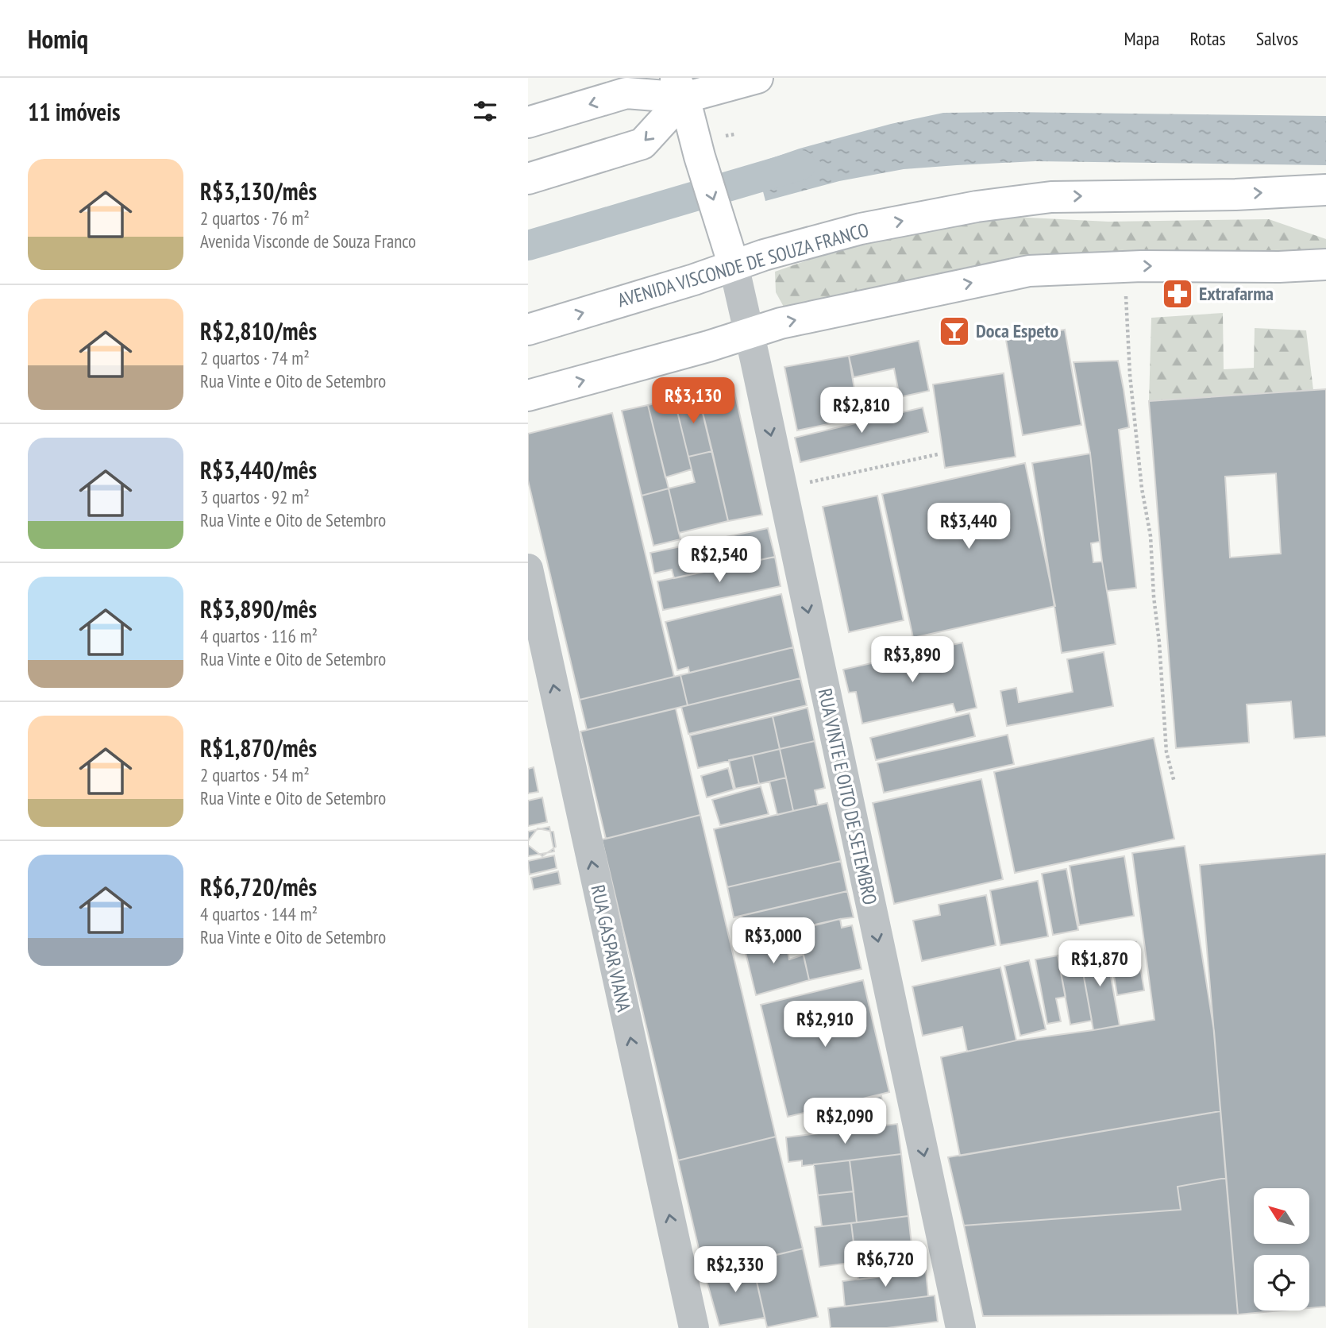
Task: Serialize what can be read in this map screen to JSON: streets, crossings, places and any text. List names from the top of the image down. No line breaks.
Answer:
{"streets":{"main road":["AVENIDA VISCONDE DE SOUZA FRANCO"],"street":["RUA VINTE E OITO DE SETEMBRO","RUA GASPAR VIANA"]},"crossings":[["AVENIDA VISCONDE DE SOUZA FRANCO","RUA VINTE E OITO DE SETEMBRO"]],"one_way":["RUA VINTE E OITO DE SETEMBRO","RUA GASPAR VIANA"],"places":{"pharmacy":["Extrafarma"],"bar":["Doca Espeto"]},"north":"top left","page":{"header":"Homiq","nav":["Mapa","Rotas","Salvos"],"heading":"11 imóveis","list":[{"name":"R$3,130/mês","note":"2 quartos · 76 m² · Avenida Visconde de Souza Franco"},{"name":"R$2,810/mês","note":"2 quartos · 74 m² · Rua Vinte e Oito de Setembro"},{"name":"R$3,440/mês","note":"3 quartos · 92 m² · Rua Vinte e Oito de Setembro"},{"name":"R$3,890/mês","note":"4 quartos · 116 m² · Rua Vinte e Oito de Setembro"},{"name":"R$1,870/mês","note":"2 quartos · 54 m² · Rua Vinte e Oito de Setembro"},{"name":"R$6,720/mês","note":"4 quartos · 144 m² · Rua Vinte e Oito de Setembro"}],"price":["R$3,130","R$2,810","R$3,440","R$2,540","R$3,890","R$3,000","R$1,870","R$2,910","R$2,090","R$6,720","R$2,330"]}}
